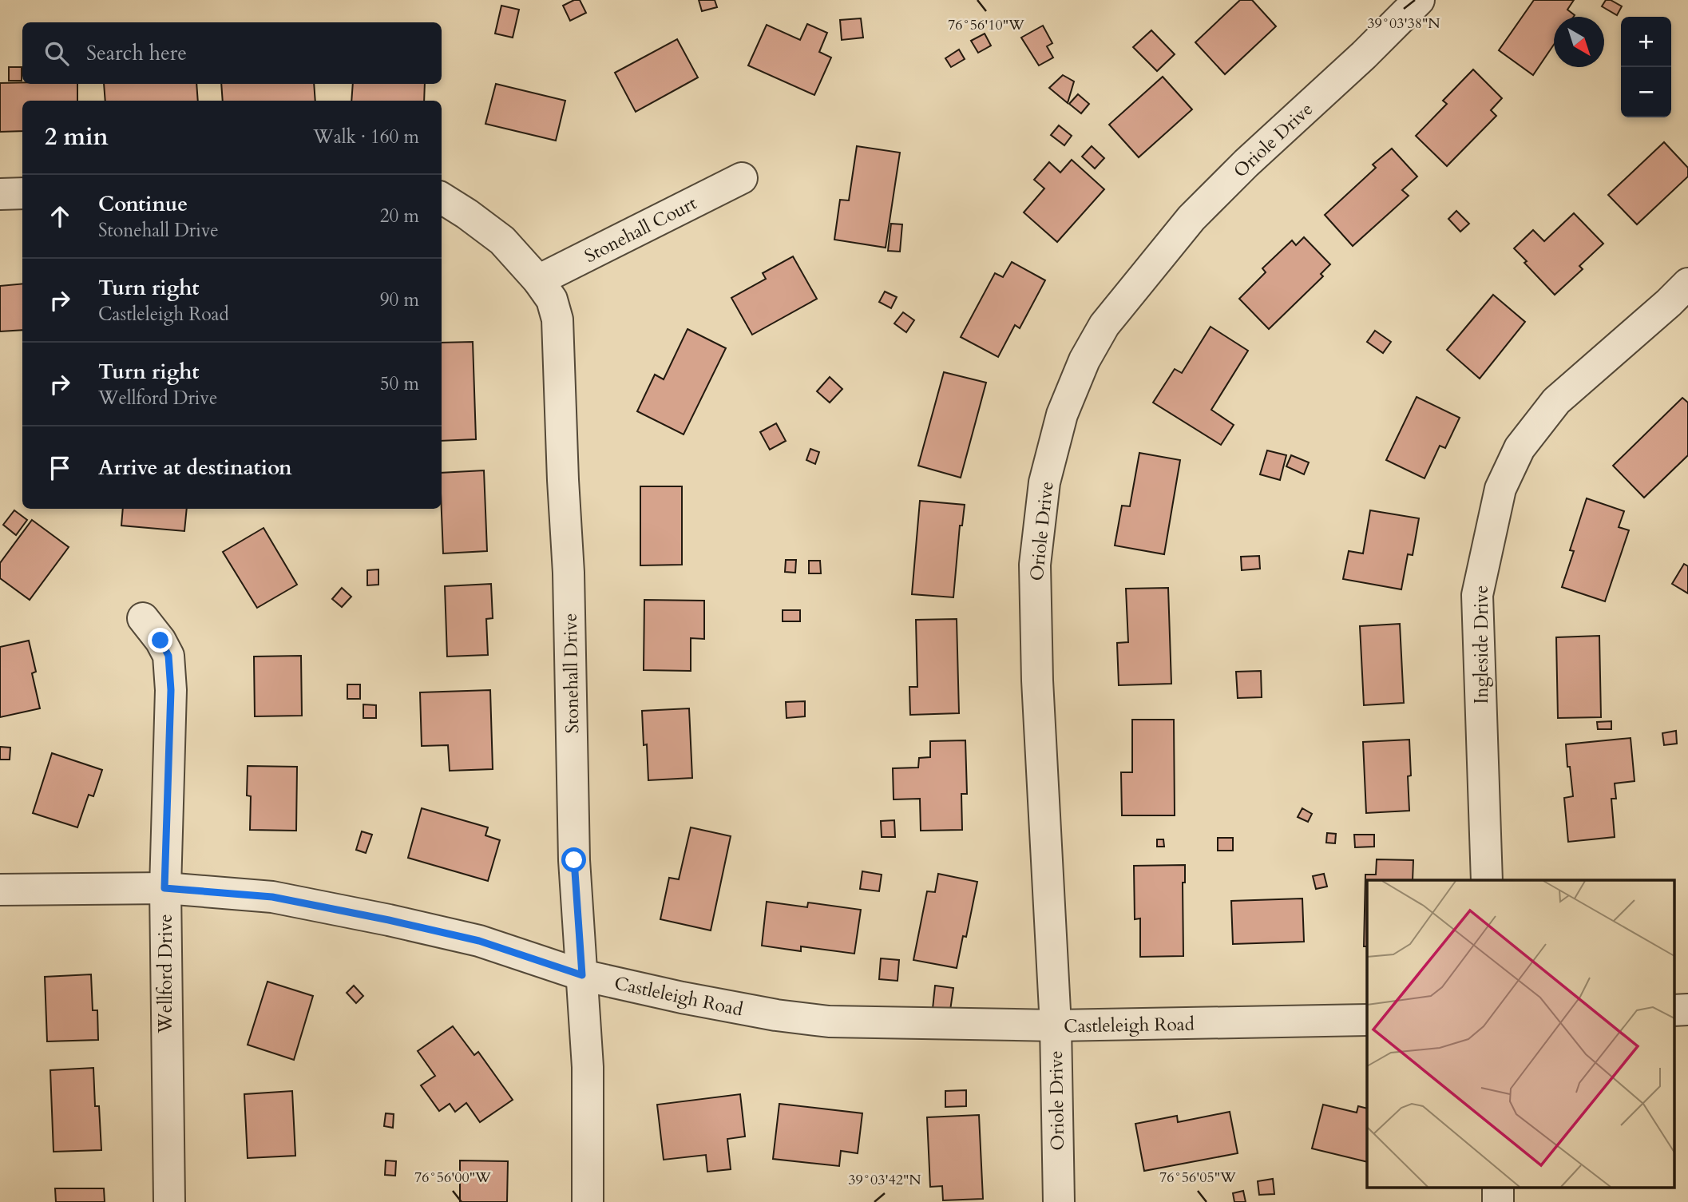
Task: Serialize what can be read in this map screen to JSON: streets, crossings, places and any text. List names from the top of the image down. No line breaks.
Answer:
{"streets":{"street":["Oriole Drive","Stonehall Court","Ingleside Drive","Stonehall Drive","Wellford Drive","Castleleigh Road"]},"crossings":[["Oriole Drive","Castleleigh Road"],["Stonehall Court","Stonehall Drive"],["Stonehall Drive","Castleleigh Road"],["Wellford Drive","Castleleigh Road"]],"north":"bottom right","page":{"map_buttons":["+","−"],"search":"Search here","heading":["2 min","Walk · 160 m"],"list":[["Continue","Stonehall Drive","20 m"],["Turn right","Castleleigh Road","90 m"],["Turn right","Wellford Drive","50 m"],"Arrive at destination"]},"coordinates":["39°03'38\"N","76°56'10\"W","76°56'00\"W","76°56'05\"W","39°03'42\"N"]}
